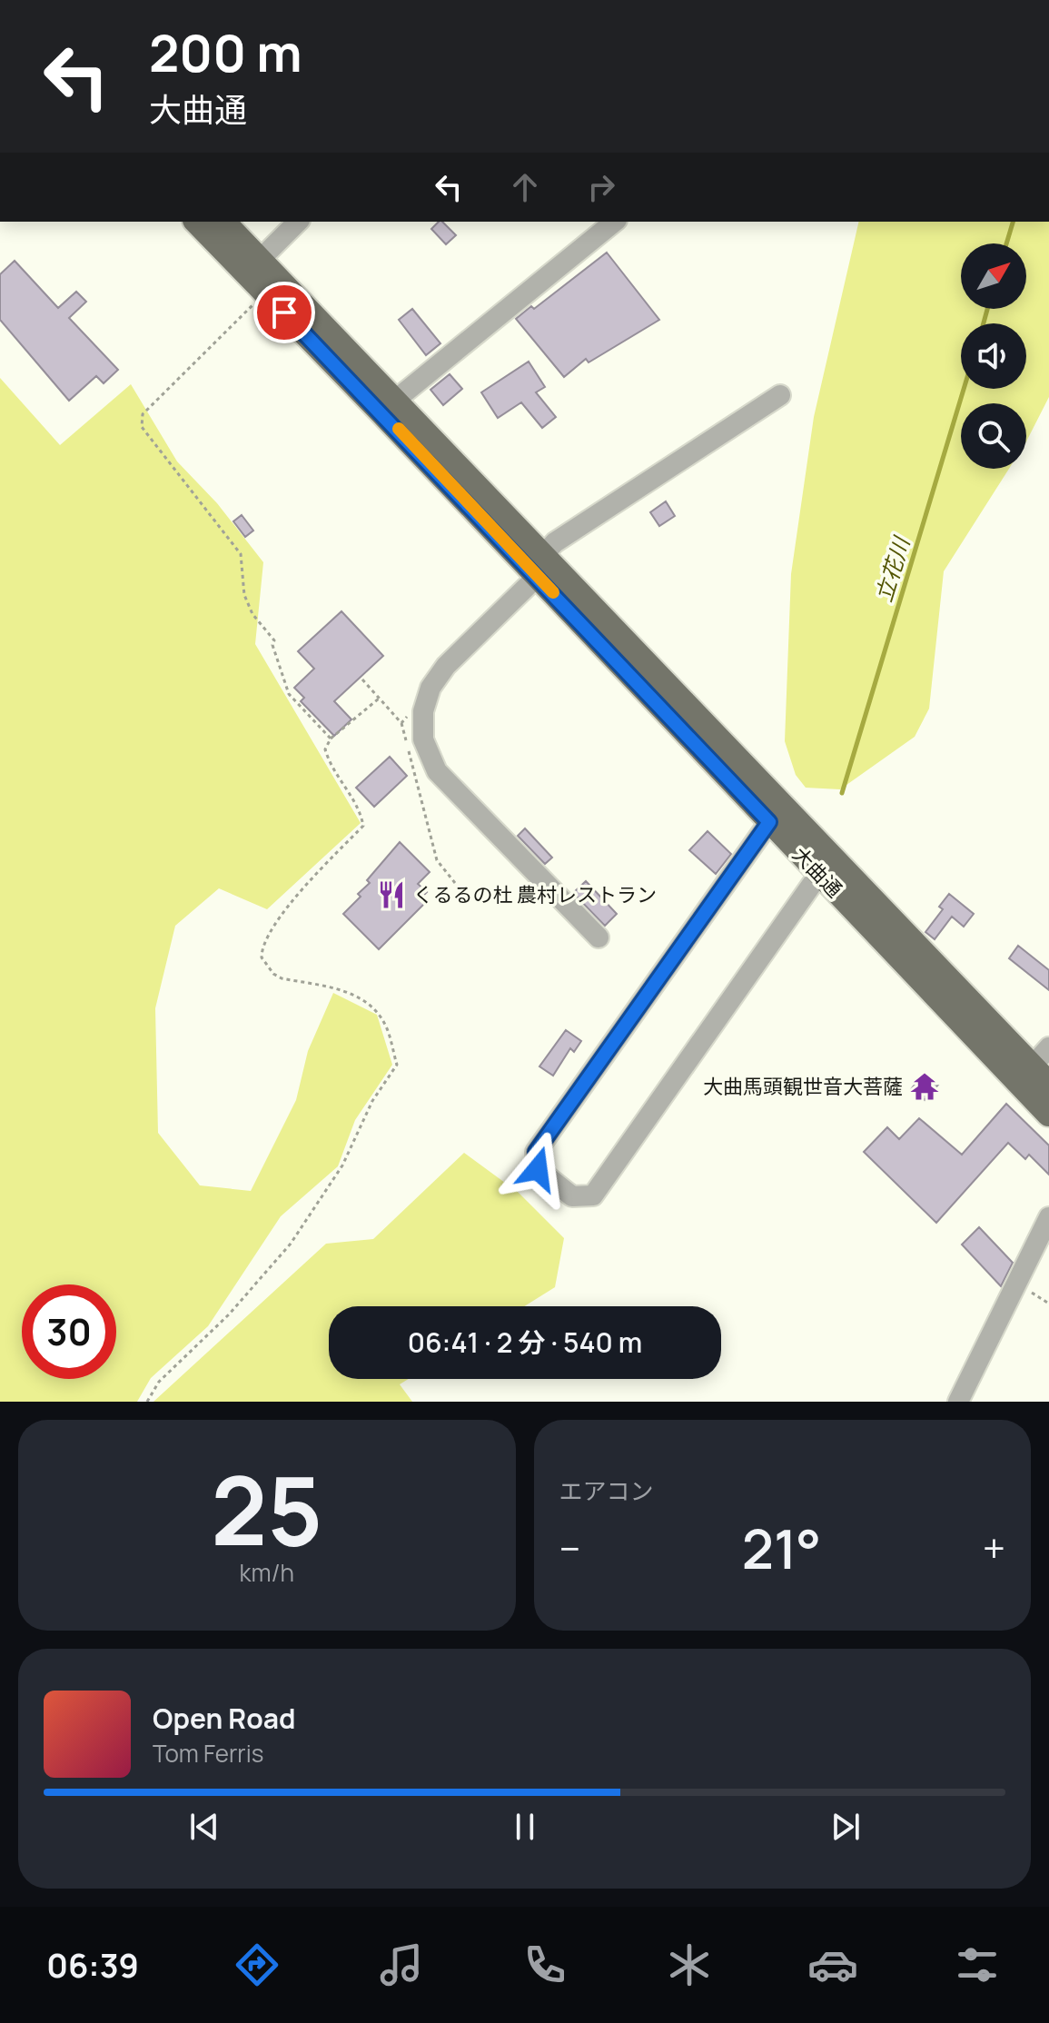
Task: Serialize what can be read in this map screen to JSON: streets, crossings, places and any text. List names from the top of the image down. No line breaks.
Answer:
{"streets":{"main road":["大曲通"]},"water":["立花川"],"places":{"restaurant":["くるるの杜 農村レストラン"],"temple":["大曲馬頭観世音大菩薩"]},"north":"top right","page":{"turn":["200 m","大曲通"],"limit":"30","trip":"06:41 · 2 分 · 540 m","tile":[["25","km/h"],"エアコン"],"heat":["−","21°","+"],"song":["Open Road","Tom Ferris"],"tabs":"06:39"}}
